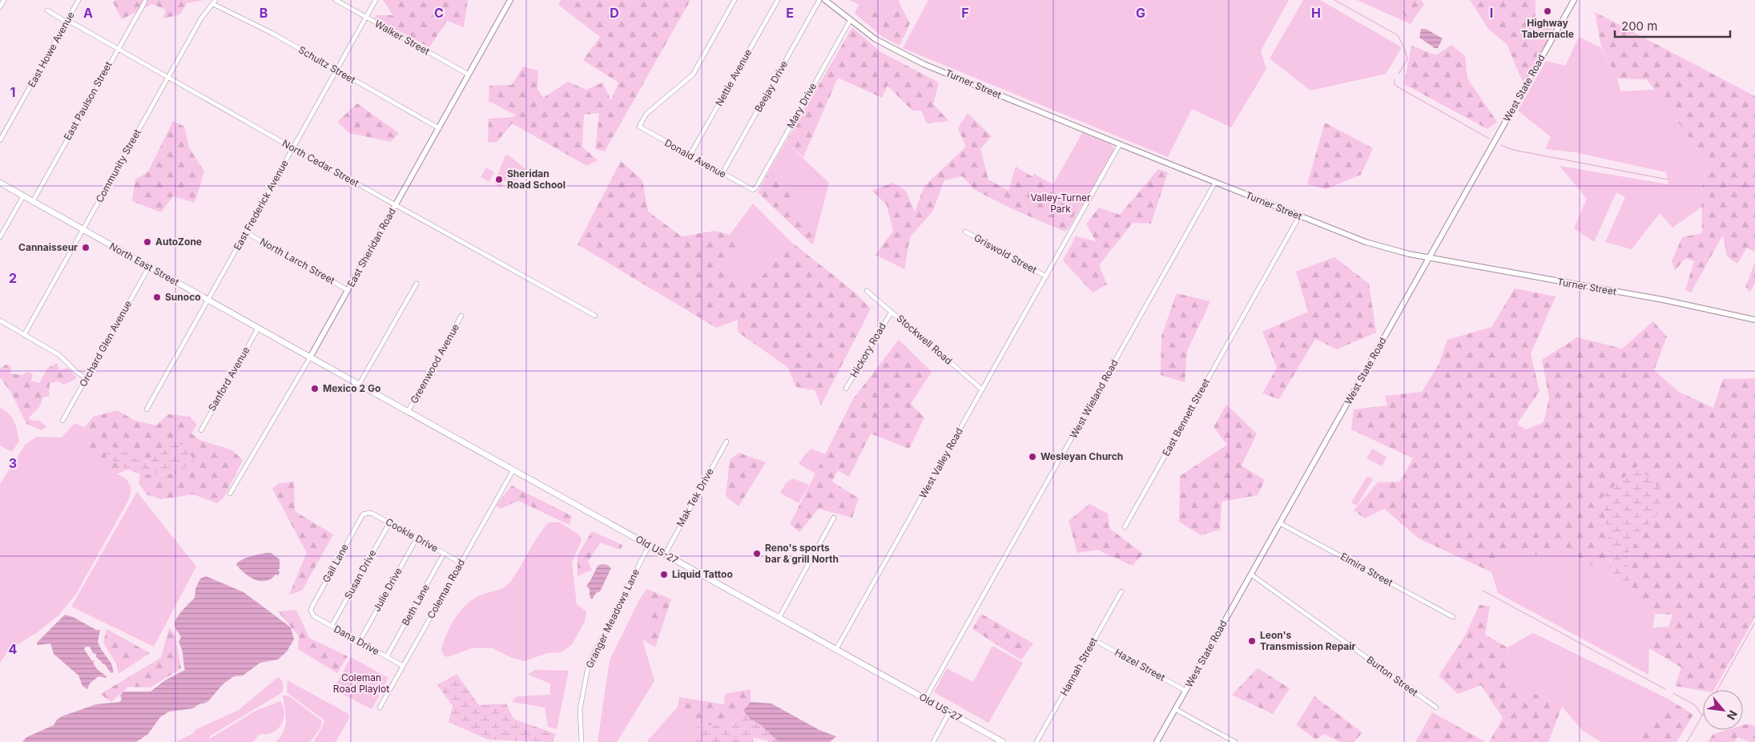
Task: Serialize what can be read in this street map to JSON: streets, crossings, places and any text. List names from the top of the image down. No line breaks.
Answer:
{"streets":{"main road":["North East Street","Old US-27"],"street":["Walker Street","East Howe Avenue","Schultz Street","Nettie Avenue","Turner Street","Beejay Drive","West State Road","East Paulson Street","Mary Drive","Donald Avenue","North Cedar Street","Community Street","East Frederick Avenue","East Sheridan Road","Griswold Street","North Larch Street","Stockwell Road","Orchard Glen Avenue","Hickory Road","Greenwood Avenue","Sanford Avenue","West Wieland Road","East Bennett Street","West Valley Road","Mak Tek Drive","Cookie Drive","Gail Lane","Elmira Street","Susan Drive","Coleman Road","Julie Drive","Beth Lane","Granger Meadows Lane","Dana Drive","Hazel Street","Hannah Street","Burton Street"]},"crossings":[["Walker Street","East Frederick Avenue"],["Walker Street","East Sheridan Road"],["East Howe Avenue","North Cedar Street"],["Schultz Street","Community Street"],["Schultz Street","East Frederick Avenue"],["Schultz Street","East Sheridan Road"],["Nettie Avenue","Donald Avenue"],["Turner Street","West State Road"],["Turner Street","Mary Drive"],["Turner Street","West Wieland Road"],["Turner Street","East Bennett Street"],["Turner Street","West Valley Road"],["Beejay Drive","Donald Avenue"],["West State Road","Elmira Street"],["West State Road","Hazel Street"],["West State Road","Burton Street"],["East Paulson Street","North Cedar Street"],["East Paulson Street","North East Street"],["Mary Drive","Donald Avenue"],["North Cedar Street","Community Street"],["North Cedar Street","East Frederick Avenue"],["North Cedar Street","East Sheridan Road"],["Community Street","North East Street"],["East Frederick Avenue","North Larch Street"],["East Frederick Avenue","North East Street"],["East Sheridan Road","North Larch Street"],["East Sheridan Road","North East Street"],["East Sheridan Road","Old US-27"],["Griswold Street","West Valley Road"],["North East Street","Orchard Glen Avenue"],["North East Street","Sanford Avenue"],["North East Street","Old US-27"],["Stockwell Road","Hickory Road"],["Stockwell Road","West Valley Road"],["Greenwood Avenue","Old US-27"],["West Wieland Road","Old US-27"],["West Valley Road","Old US-27"],["Mak Tek Drive","Old US-27"],["Cookie Drive","Gail Lane"],["Cookie Drive","Susan Drive"],["Cookie Drive","Coleman Road"],["Cookie Drive","Julie Drive"],["Cookie Drive","Beth Lane"],["Old US-27","Coleman Road"],["Old US-27","Granger Meadows Lane"],["Gail Lane","Dana Drive"],["Susan Drive","Dana Drive"],["Coleman Road","Dana Drive"],["Julie Drive","Dana Drive"],["Beth Lane","Dana Drive"],["Hazel Street","Hannah Street"]],"parks":["Valley-Turner Park","Coleman Road Playlot"],"places":["Highway Tabernacle","Sheridan Road School","AutoZone","Cannaisseur","Sunoco","Mexico 2 Go","Wesleyan Church","Reno's sports bar & grill North","Liquid Tattoo","Leon's Transmission Repair"],"scale_bar":"200 m","north":"bottom right","grid":{"columns":["A","B","C","D","E","F","G","H","I"],"rows":["1","2","3","4"]}}
